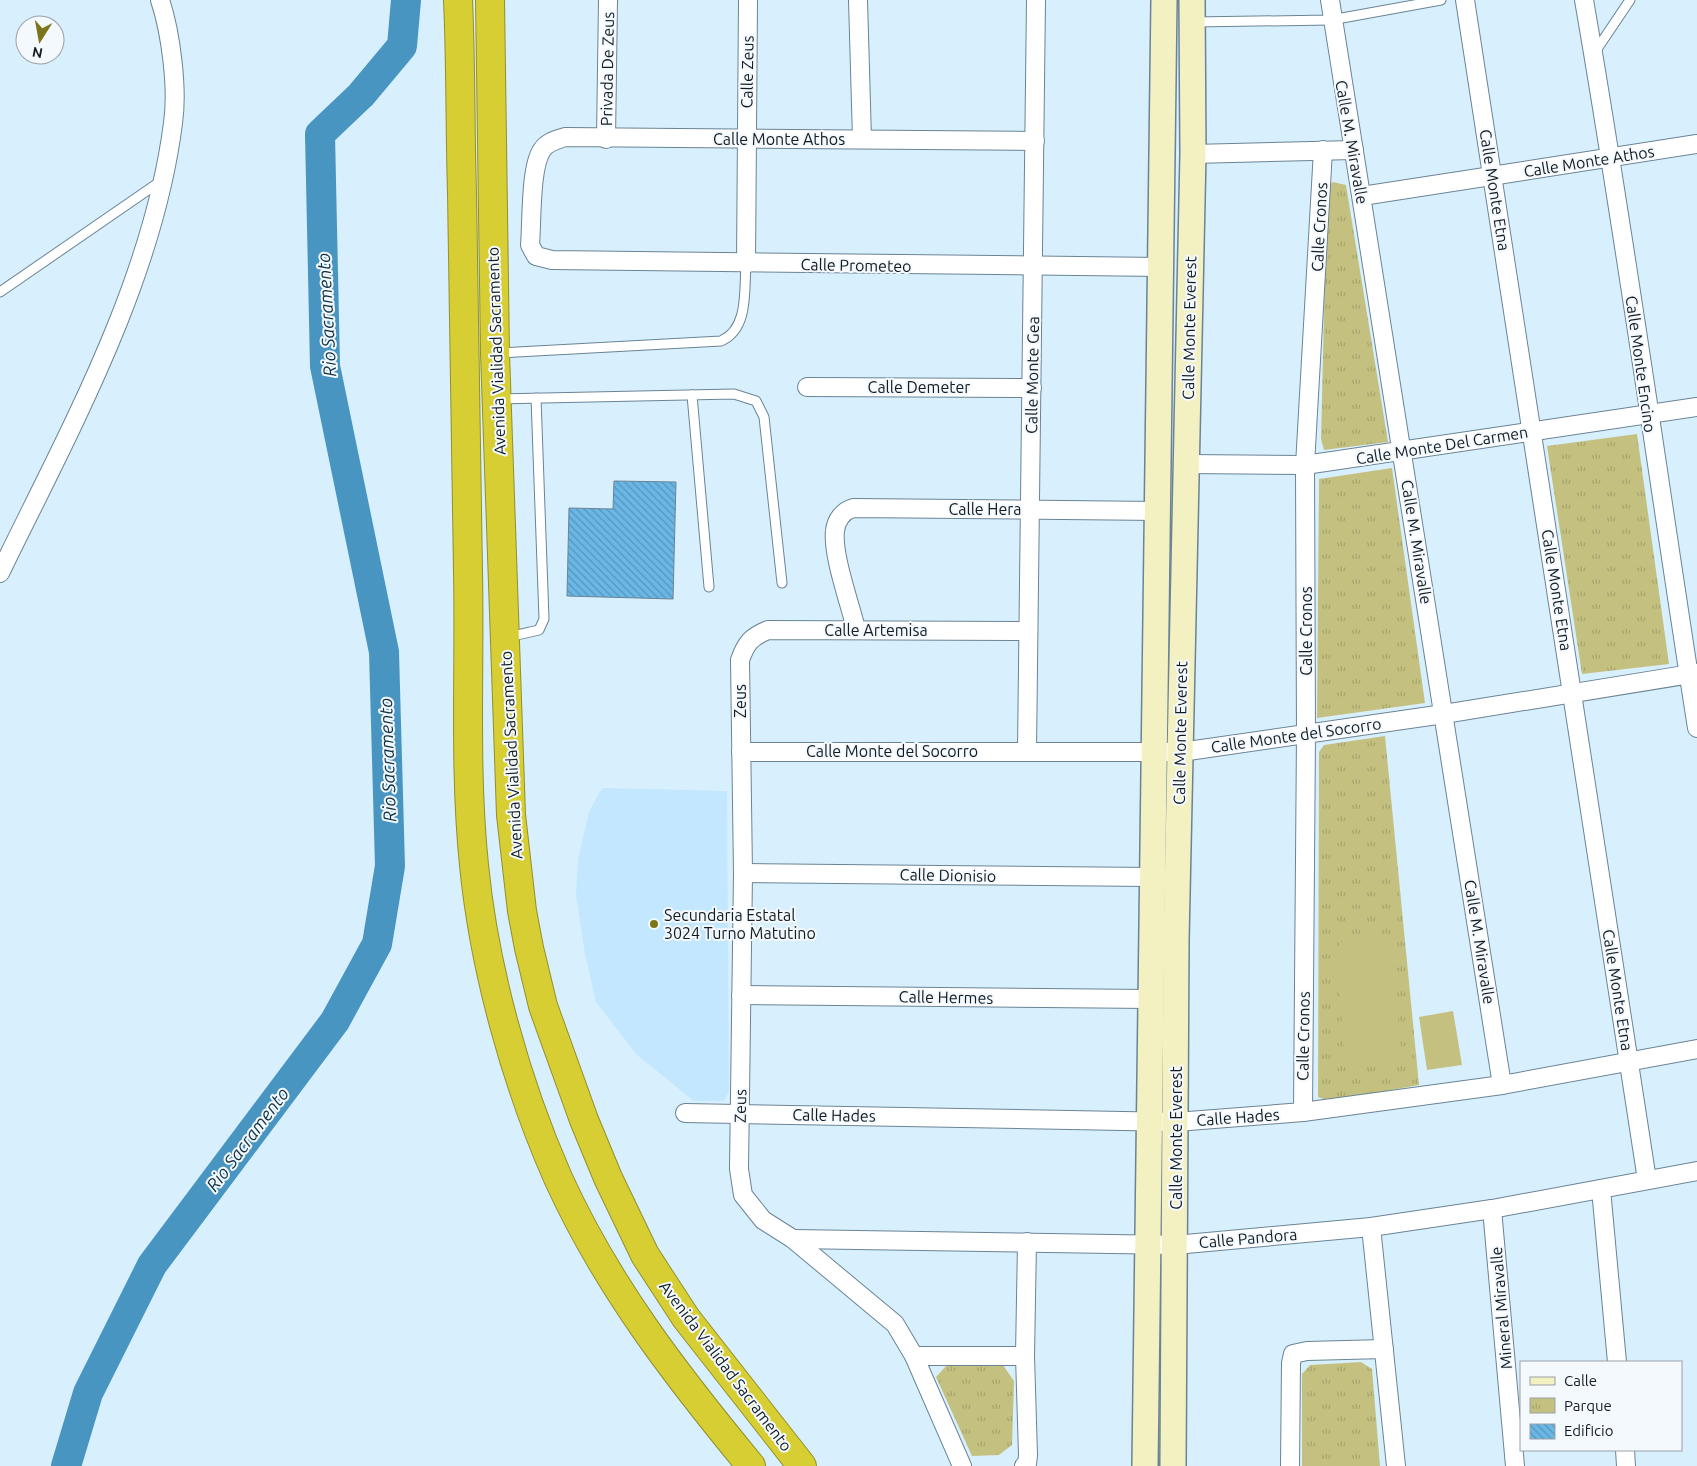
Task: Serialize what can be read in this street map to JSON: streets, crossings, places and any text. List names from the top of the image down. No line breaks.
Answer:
{"streets":{"highway":["Avenida Vialidad Sacramento"],"street":["Privada De Zeus","Calle Zeus","Calle Monte Athos","Calle M. Miravalle","Calle Monte Etna","Calle Cronos","Calle Prometeo","Calle Monte Everest","Calle Monte Encino","Calle Monte Gea","Calle Demeter","Calle Monte Del Carmen","Calle Hera","Calle Artemisa","Zeus","Calle Monte del Socorro","Calle Dionisio","Calle Hermes","Calle Hades","Calle Pandora","Mineral Miravalle"]},"crossings":[["Privada De Zeus","Calle Monte Athos"],["Calle Zeus","Calle Monte Athos"],["Calle Zeus","Calle Prometeo"],["Calle Monte Athos","Calle M. Miravalle"],["Calle Monte Athos","Calle Monte Etna"],["Calle Monte Athos","Calle Prometeo"],["Calle Monte Athos","Calle Monte Encino"],["Calle Monte Athos","Calle Monte Gea"],["Calle M. Miravalle","Calle Monte Del Carmen"],["Calle M. Miravalle","Calle Monte del Socorro"],["Calle M. Miravalle","Calle Hades"],["Calle Monte Etna","Calle Monte Del Carmen"],["Calle Monte Etna","Calle Monte del Socorro"],["Calle Monte Etna","Calle Hades"],["Calle Monte Etna","Calle Pandora"],["Calle Cronos","Calle Monte Del Carmen"],["Calle Cronos","Calle Monte del Socorro"],["Calle Cronos","Calle Hades"],["Calle Prometeo","Calle Monte Everest"],["Calle Prometeo","Calle Monte Gea"],["Calle Monte Everest","Calle Monte Del Carmen"],["Calle Monte Everest","Calle Hera"],["Calle Monte Everest","Calle Monte del Socorro"],["Calle Monte Everest","Calle Dionisio"],["Calle Monte Everest","Calle Hermes"],["Calle Monte Everest","Calle Hades"],["Calle Monte Everest","Calle Pandora"],["Calle Monte Encino","Calle Monte Del Carmen"],["Calle Monte Encino","Calle Monte del Socorro"],["Calle Monte Gea","Calle Demeter"],["Calle Monte Gea","Calle Hera"],["Calle Monte Gea","Calle Artemisa"],["Calle Monte Gea","Calle Monte del Socorro"],["Calle Hera","Calle Artemisa"],["Calle Artemisa","Zeus"],["Zeus","Calle Monte del Socorro"],["Zeus","Calle Dionisio"],["Zeus","Calle Hermes"],["Zeus","Calle Hades"],["Zeus","Calle Pandora"],["Calle Pandora","Mineral Miravalle"]],"water":["Rio Sacramento"],"places":["Secundaria Estatal 3024 Turno Matutino"],"legend":["Calle","Parque","Edificio"],"north":"bottom"}
